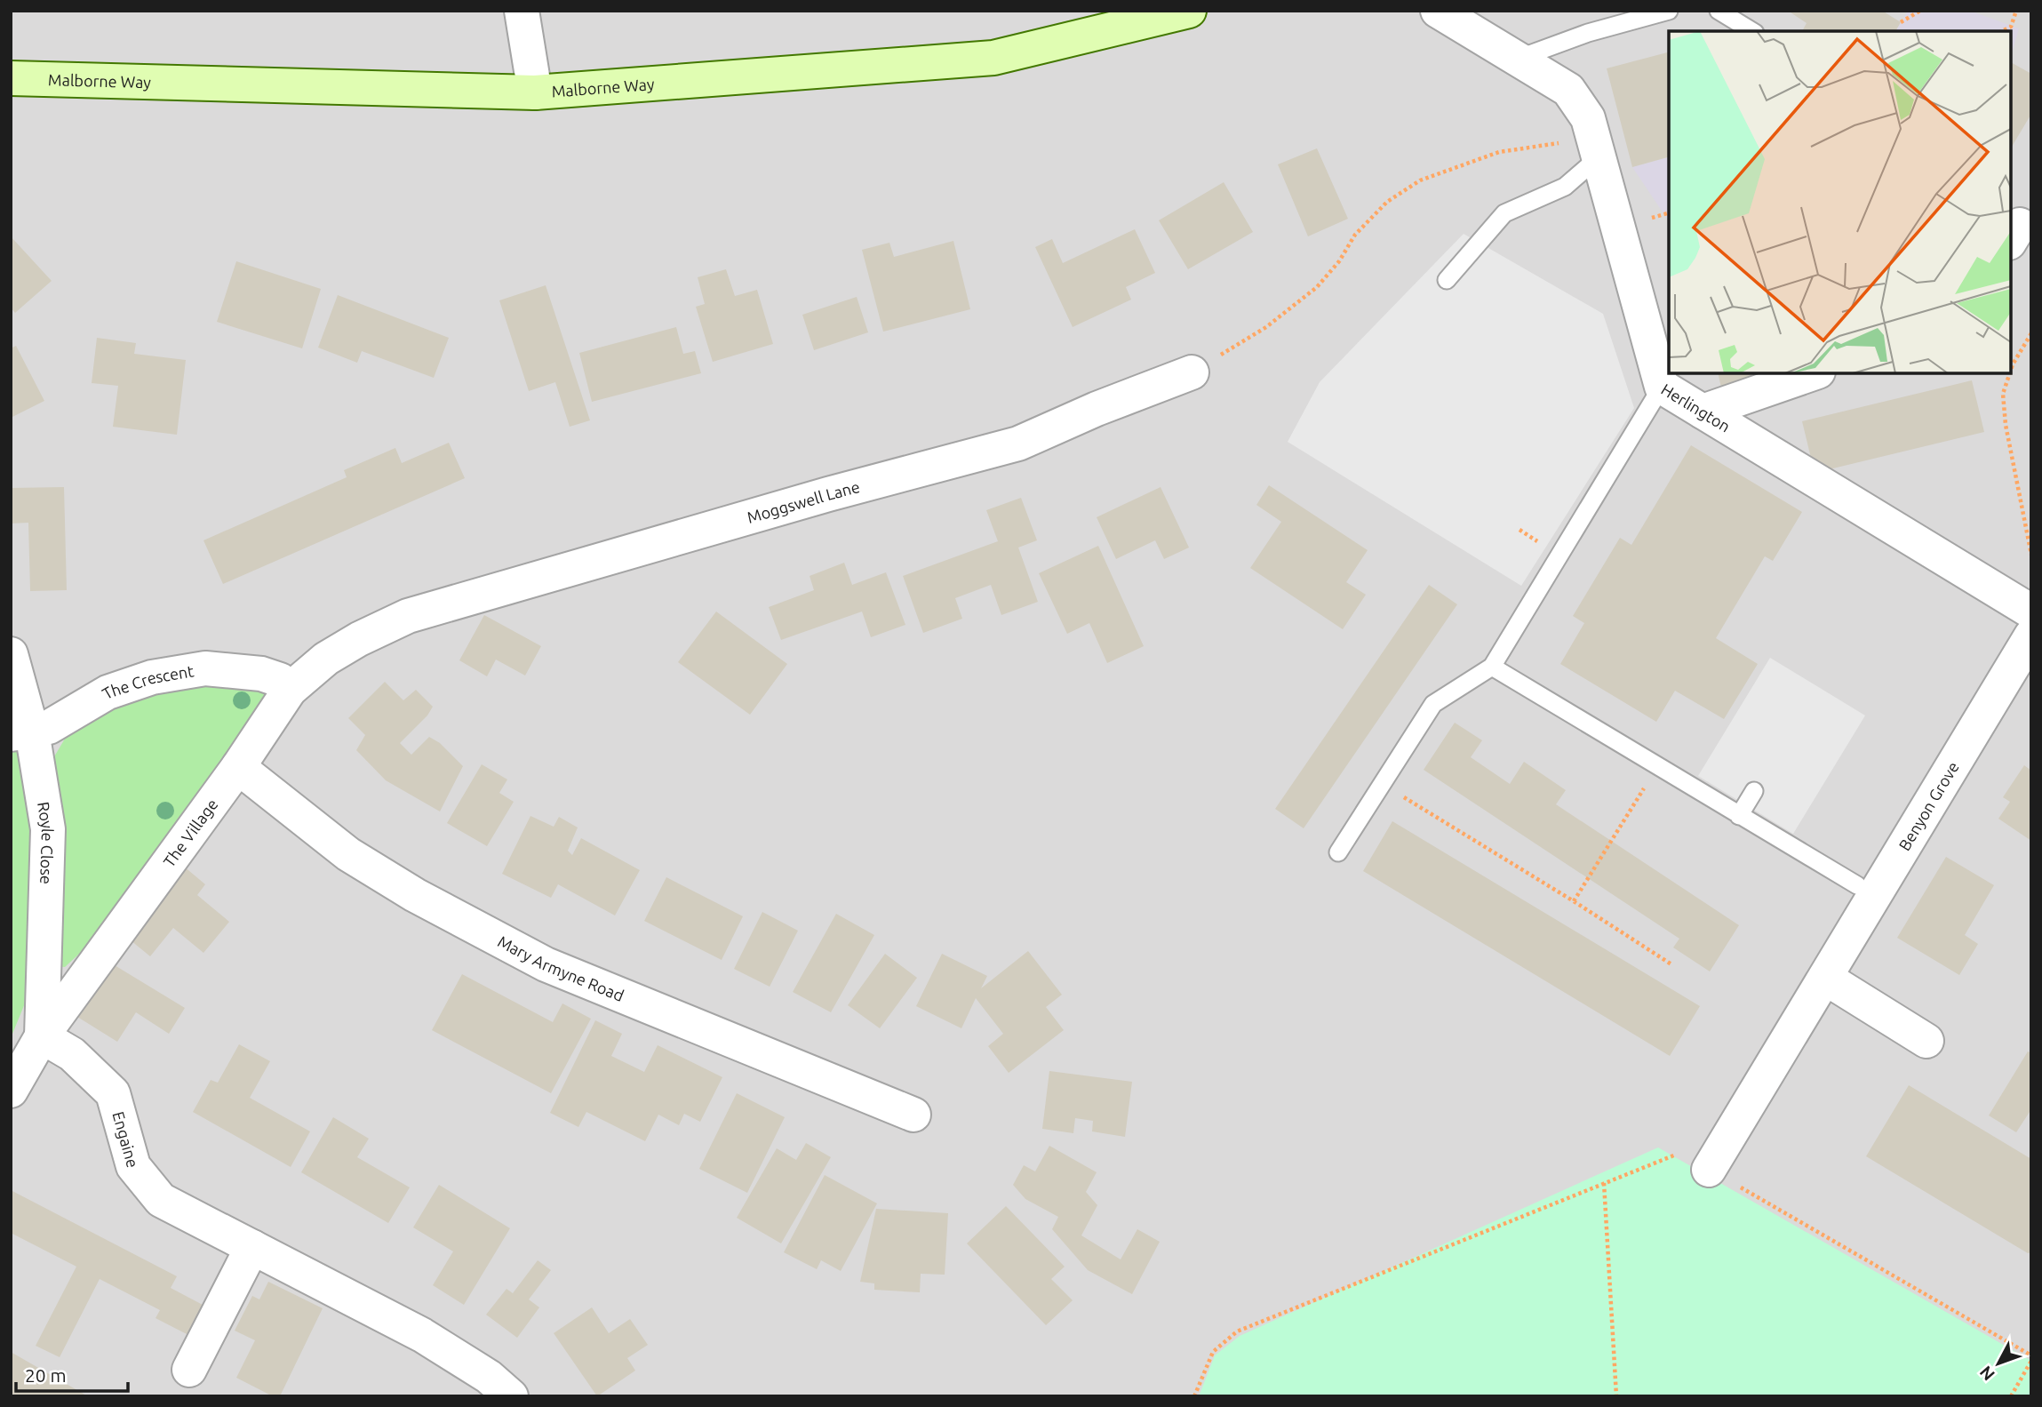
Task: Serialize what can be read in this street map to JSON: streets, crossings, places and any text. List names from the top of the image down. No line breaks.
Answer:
{"streets":{"street":["Malborne Way","Herlington","Moggswell Lane","The Crescent","Benyon Grove","The Village","Royle Close","Mary Armyne Road","Engaine"]},"crossings":[["Moggswell Lane","The Village"],["The Crescent","The Village"],["The Crescent","Royle Close"],["The Village","Royle Close"],["The Village","Mary Armyne Road"],["The Village","Engaine"],["Royle Close","Engaine"]],"scale_bar":"20 m","north":"bottom left"}
